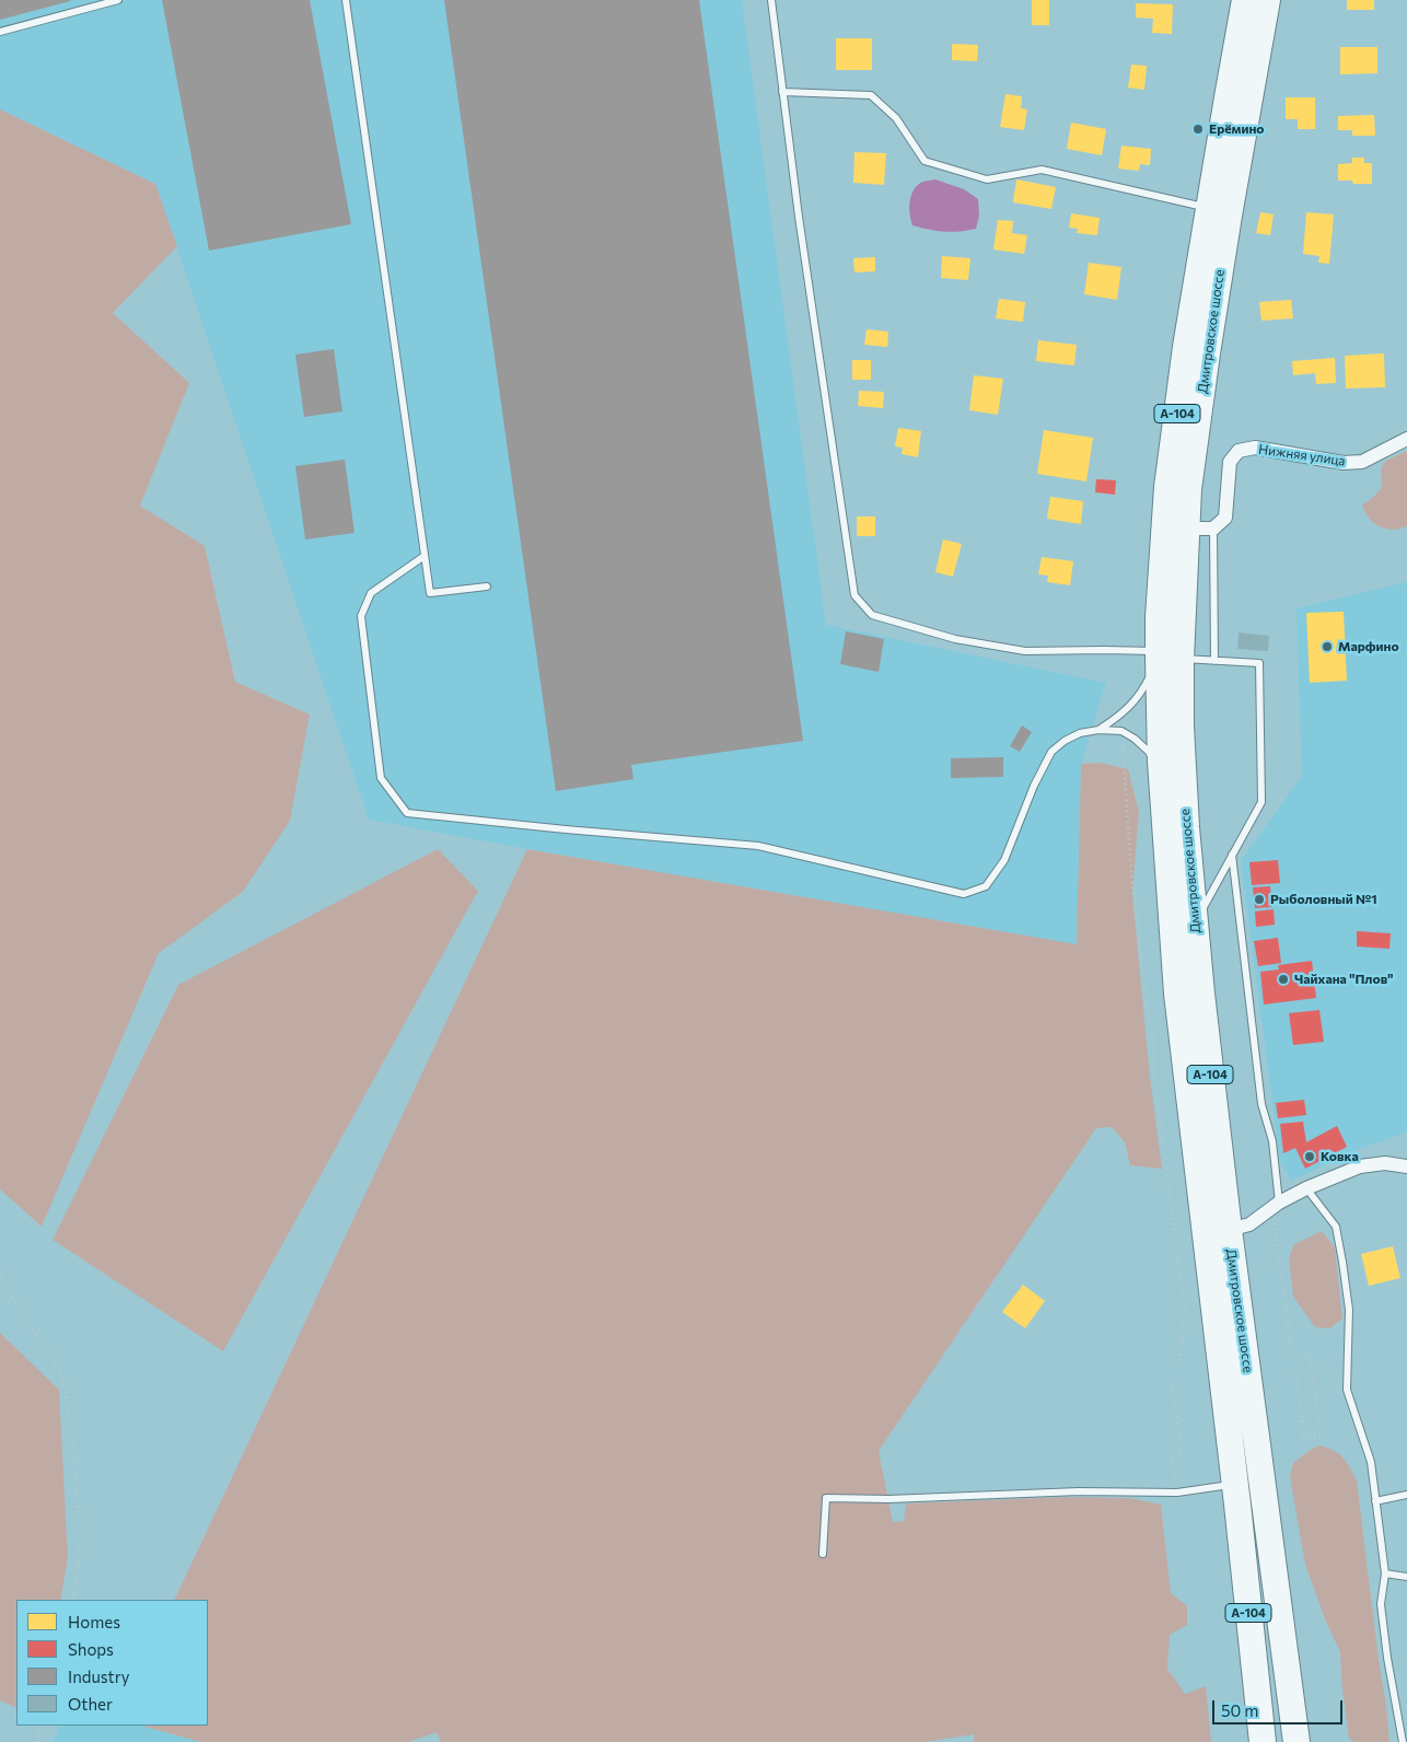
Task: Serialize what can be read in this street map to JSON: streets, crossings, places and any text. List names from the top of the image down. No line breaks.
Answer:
{"streets":{"highway":["Дмитровское шоссе","А-104"],"street":["Нижняя улица"]},"places":["Ерёмино","Марфино","Рыболовный №1","Чайхана \"Плов\"","Ковка"],"legend":["Homes","Shops","Industry","Other"],"scale_bar":"50 m"}
